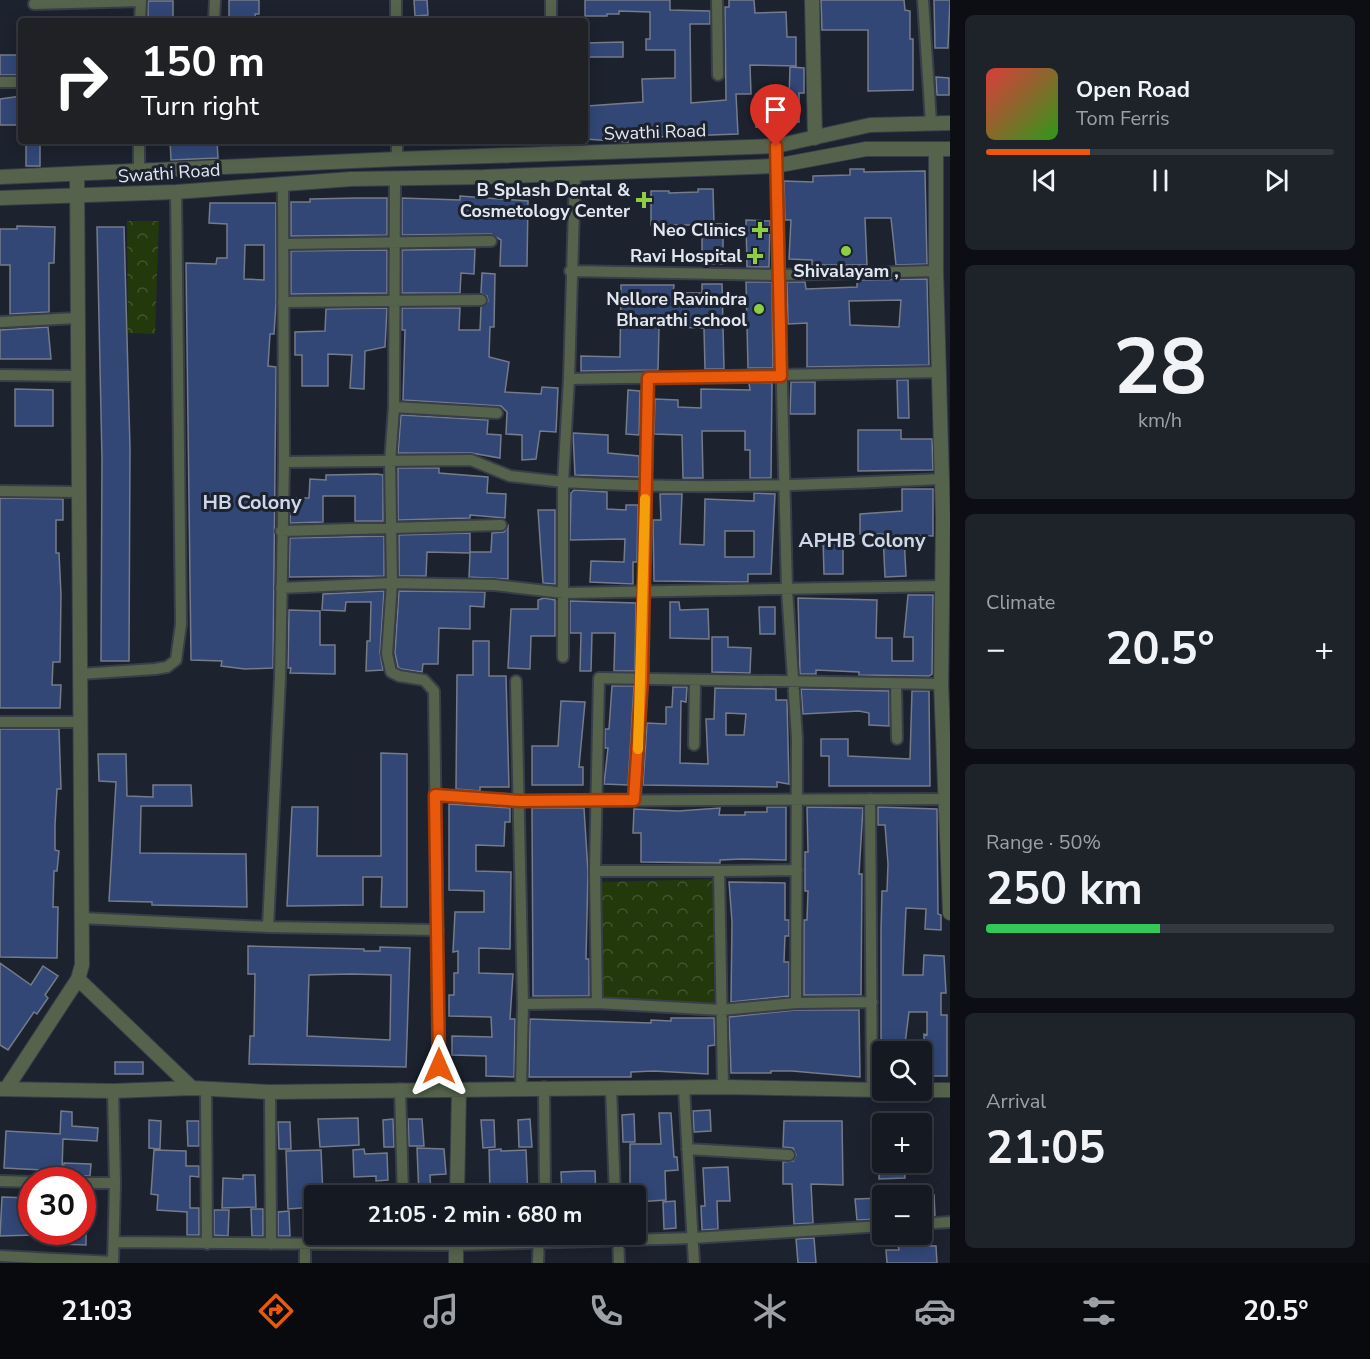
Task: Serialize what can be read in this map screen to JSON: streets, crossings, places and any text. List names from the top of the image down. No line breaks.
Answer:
{"streets":{"street":["Swathi Road"]},"districts":["HB Colony","APHB Colony"],"places":{"health":["B Splash Dental & Cosmetology Center","Neo Clinics","Ravi Hospital"],"other":["Shivalayam ,","Nellore Ravindra Bharathi school"]},"page":{"turn":["150 m","Turn right"],"song":["Open Road","Tom Ferris"],"tile":[["28","km/h"],"Climate",["Range · 50%","250 km"],["Arrival","21:05"]],"heat":["−","20.5°","+"],"map_buttons":["+","−"],"limit":"30","trip":"21:05 · 2 min · 680 m","tabs":["21:03","20.5°"]}}
